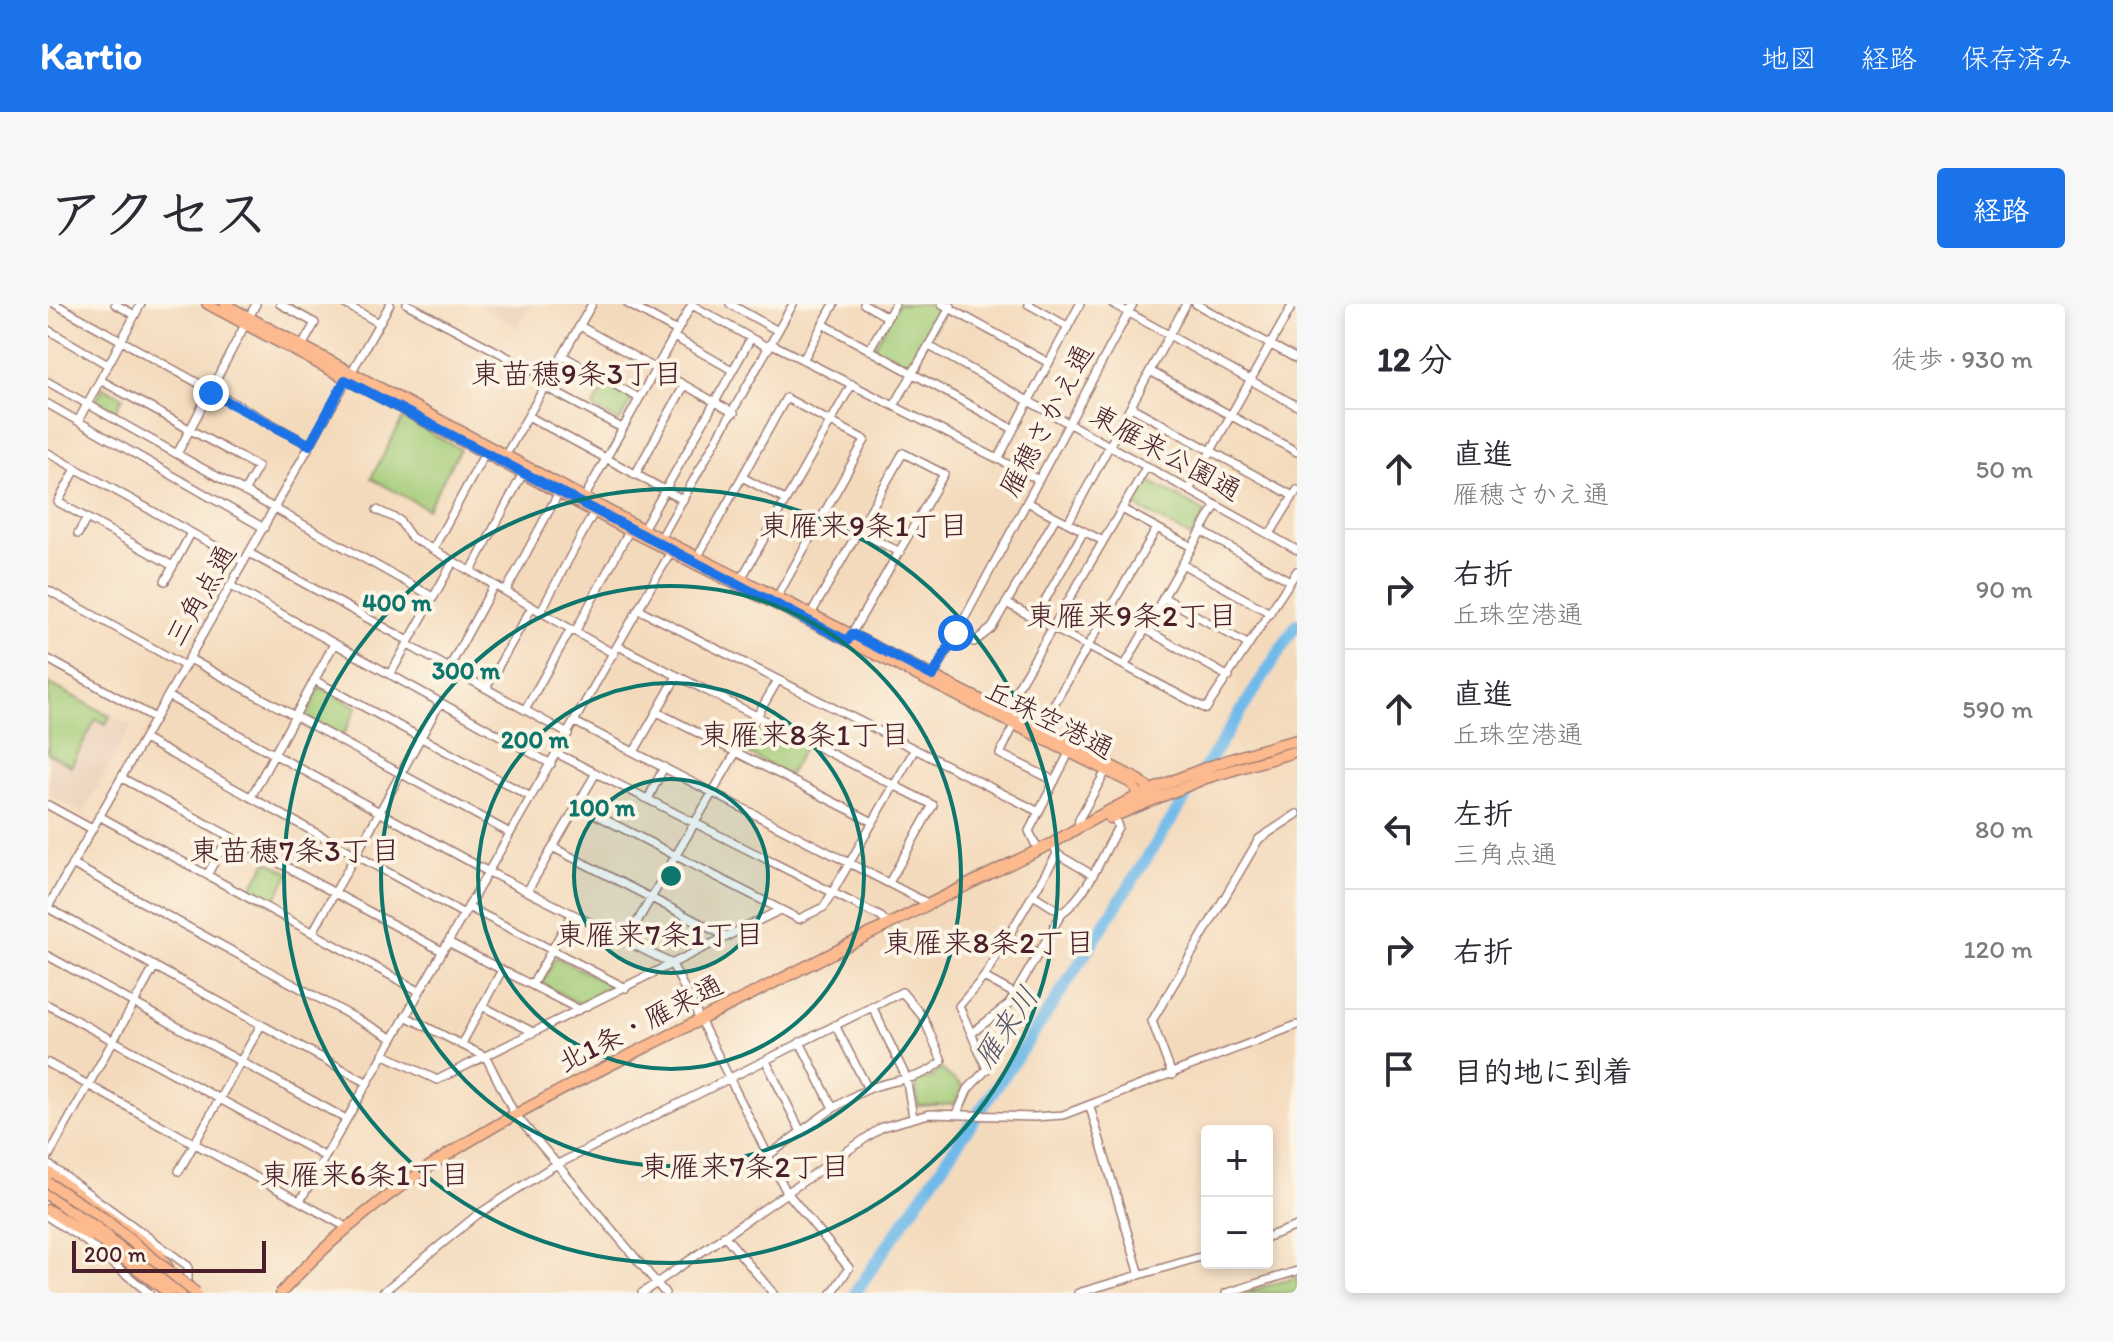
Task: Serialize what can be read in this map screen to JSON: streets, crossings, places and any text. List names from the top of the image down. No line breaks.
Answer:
{"streets":{"highway":["北1条・雁来通"],"main road":["丘珠空港通"],"street":["雁穂さかえ通","東雁来公園通","三角点通"]},"crossings":[["雁穂さかえ通","東雁来公園通"],["雁穂さかえ通","丘珠空港通"],["三角点通","丘珠空港通"],["丘珠空港通","北1条・雁来通"]],"districts":["東苗穂9条3丁目","東雁来9条1丁目","東雁来9条2丁目","東雁来8条1丁目","東苗穂7条3丁目","東雁来7条1丁目","東雁来8条2丁目","東雁来7条2丁目","東雁来6条1丁目"],"water":["雁来川"],"scale_bar":"200 m","page":{"header":"Kartio","nav":["地図","経路","保存済み"],"title":"アクセス","buttons":"経路","heading":["12 分","徒歩 · 930 m"],"list":[["直進","雁穂さかえ通","50 m"],["右折","丘珠空港通","90 m"],["直進","丘珠空港通","590 m"],["左折","三角点通","80 m"],["右折","120 m"],"目的地に到着"],"map_buttons":["+","−"],"scale":"200 m"},"rings":["400 m","300 m","200 m","100 m"]}
